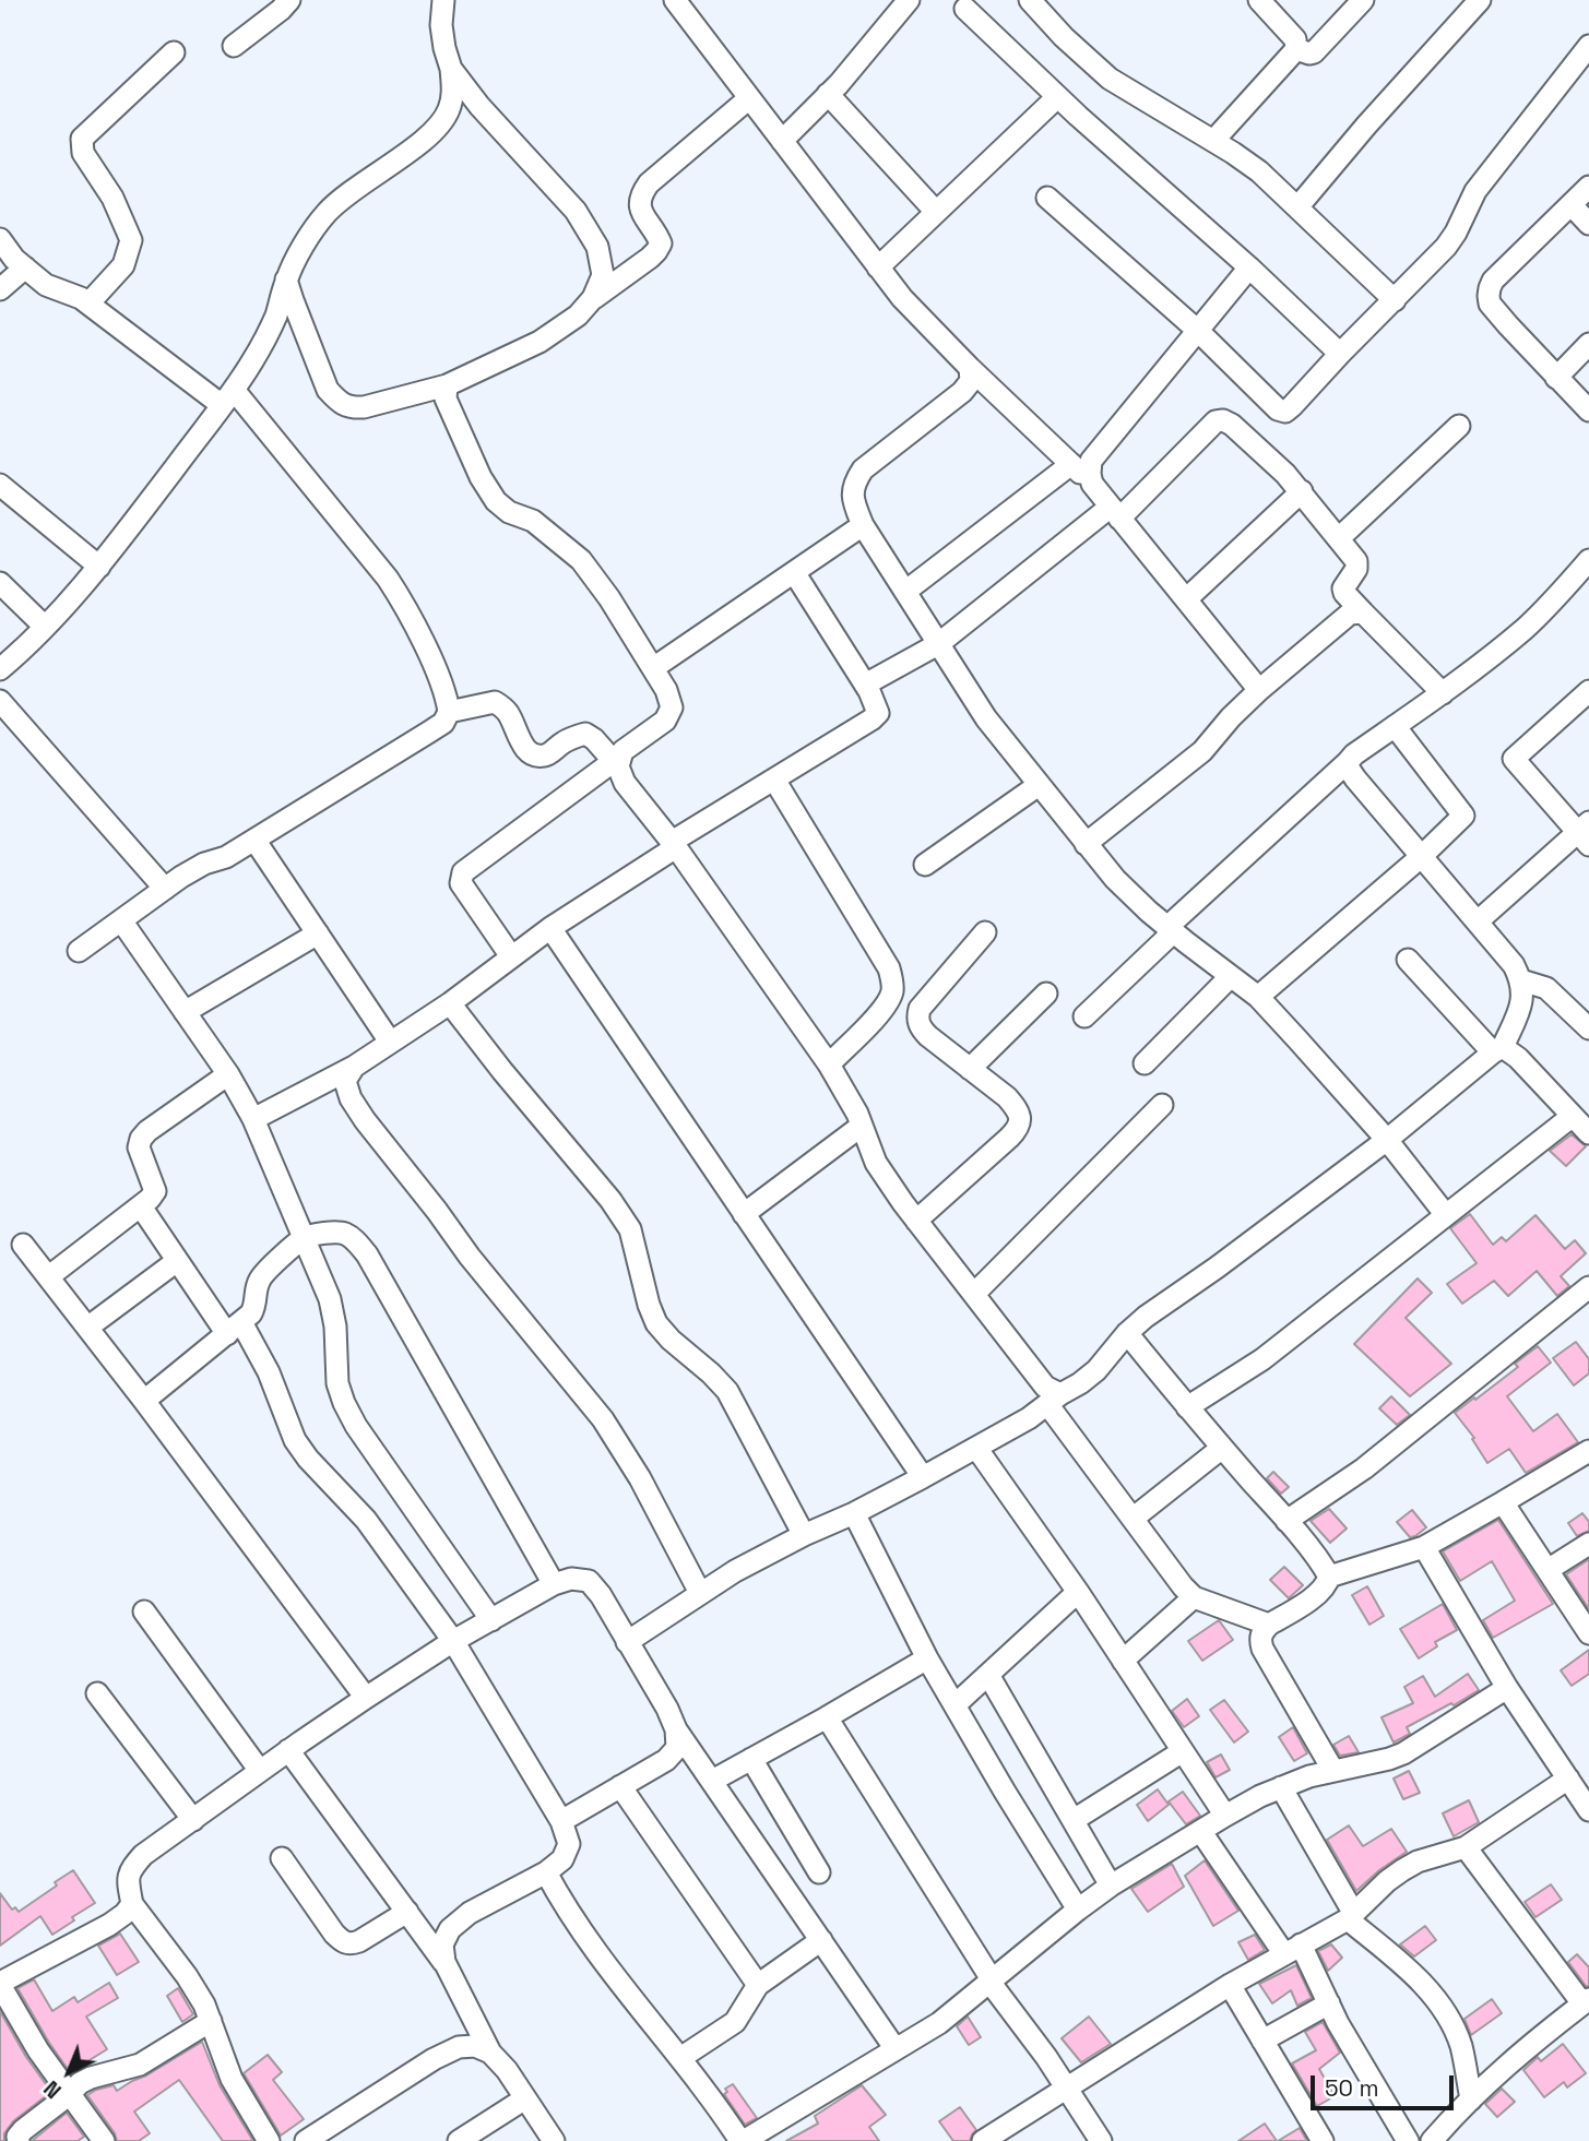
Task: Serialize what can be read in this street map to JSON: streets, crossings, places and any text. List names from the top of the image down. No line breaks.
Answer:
{"scale_bar":"50 m","north":"bottom left"}
